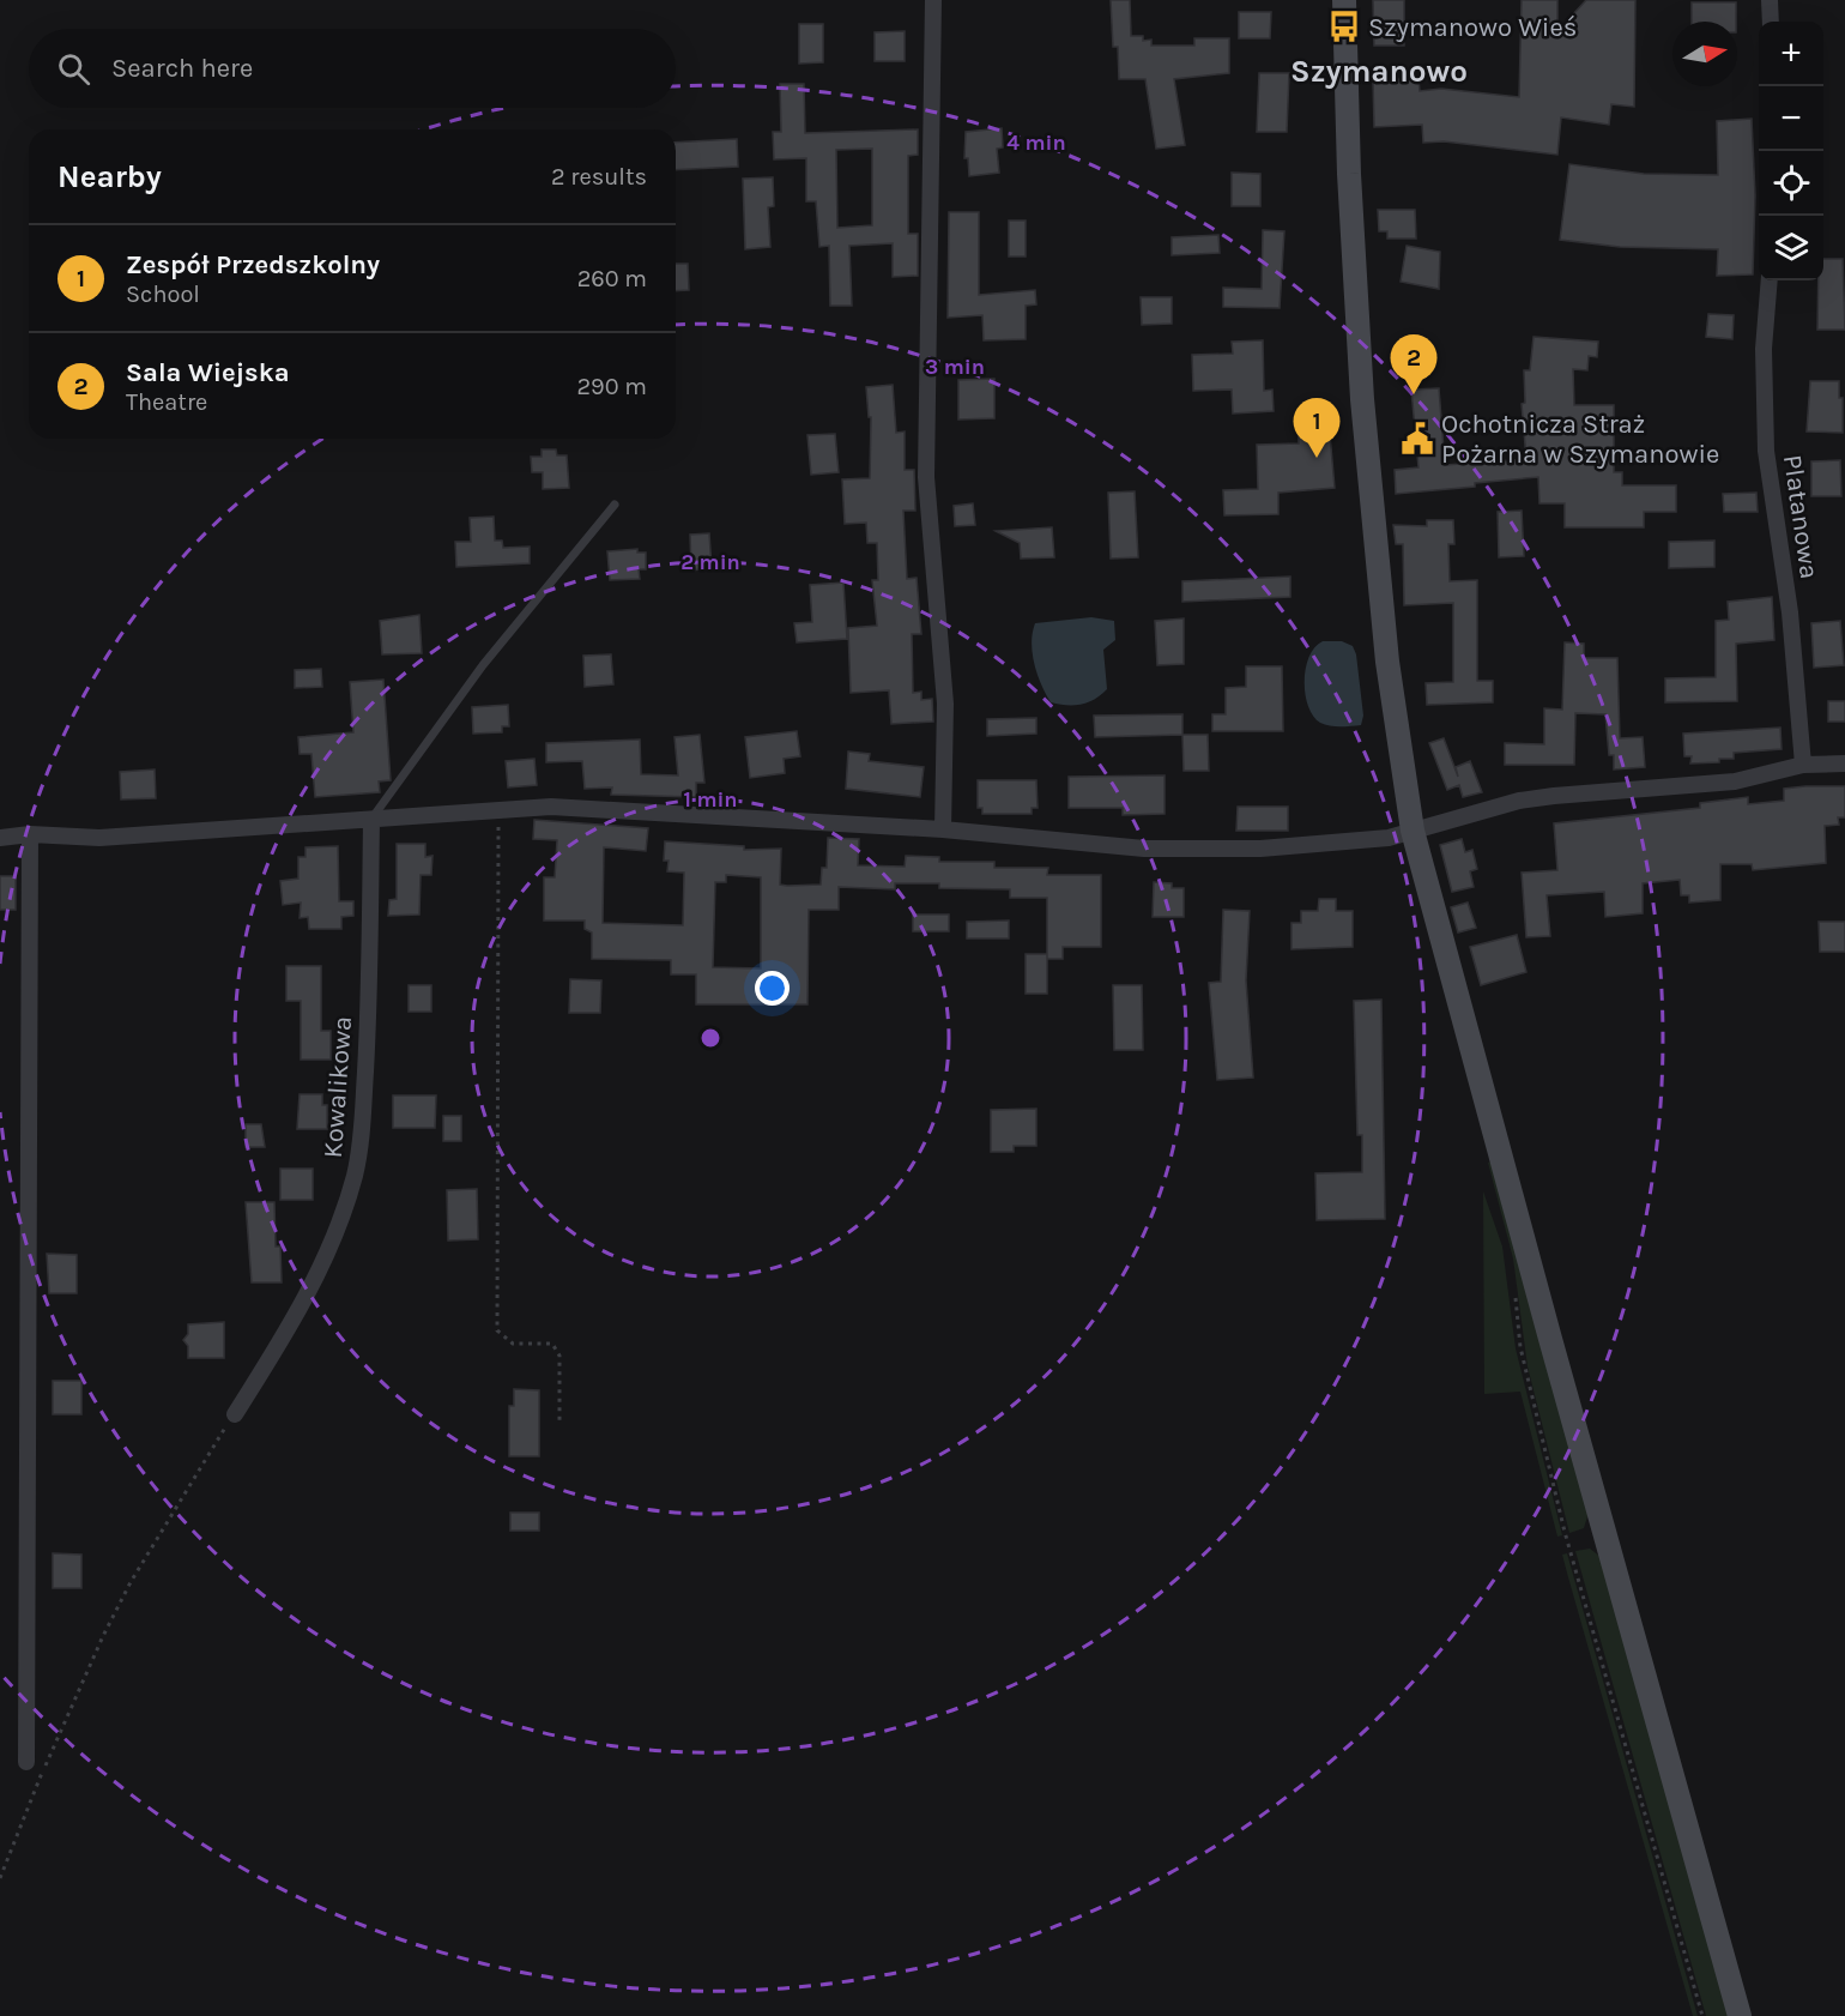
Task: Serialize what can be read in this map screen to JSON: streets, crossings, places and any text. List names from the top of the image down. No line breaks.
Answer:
{"streets":{"street":["Platanowa","Kowalikowa"]},"districts":["Szymanowo"],"places":{"bus stop":["Szymanowo Wieś"],"public building":["Ochotnicza Straż Pożarna w Szymanowie"]},"north":"right","page":{"map_buttons":["+","−"],"search":"Search here","heading":["Nearby","2 results"],"list":[{"mark":"1","name":"Zespół Przedszkolny","note":"School","value":"260 m"},{"mark":"2","name":"Sala Wiejska","note":"Theatre","value":"290 m"}],"pins":["2","1"]},"rings":["4 min","3 min","2 min","1 min"]}
